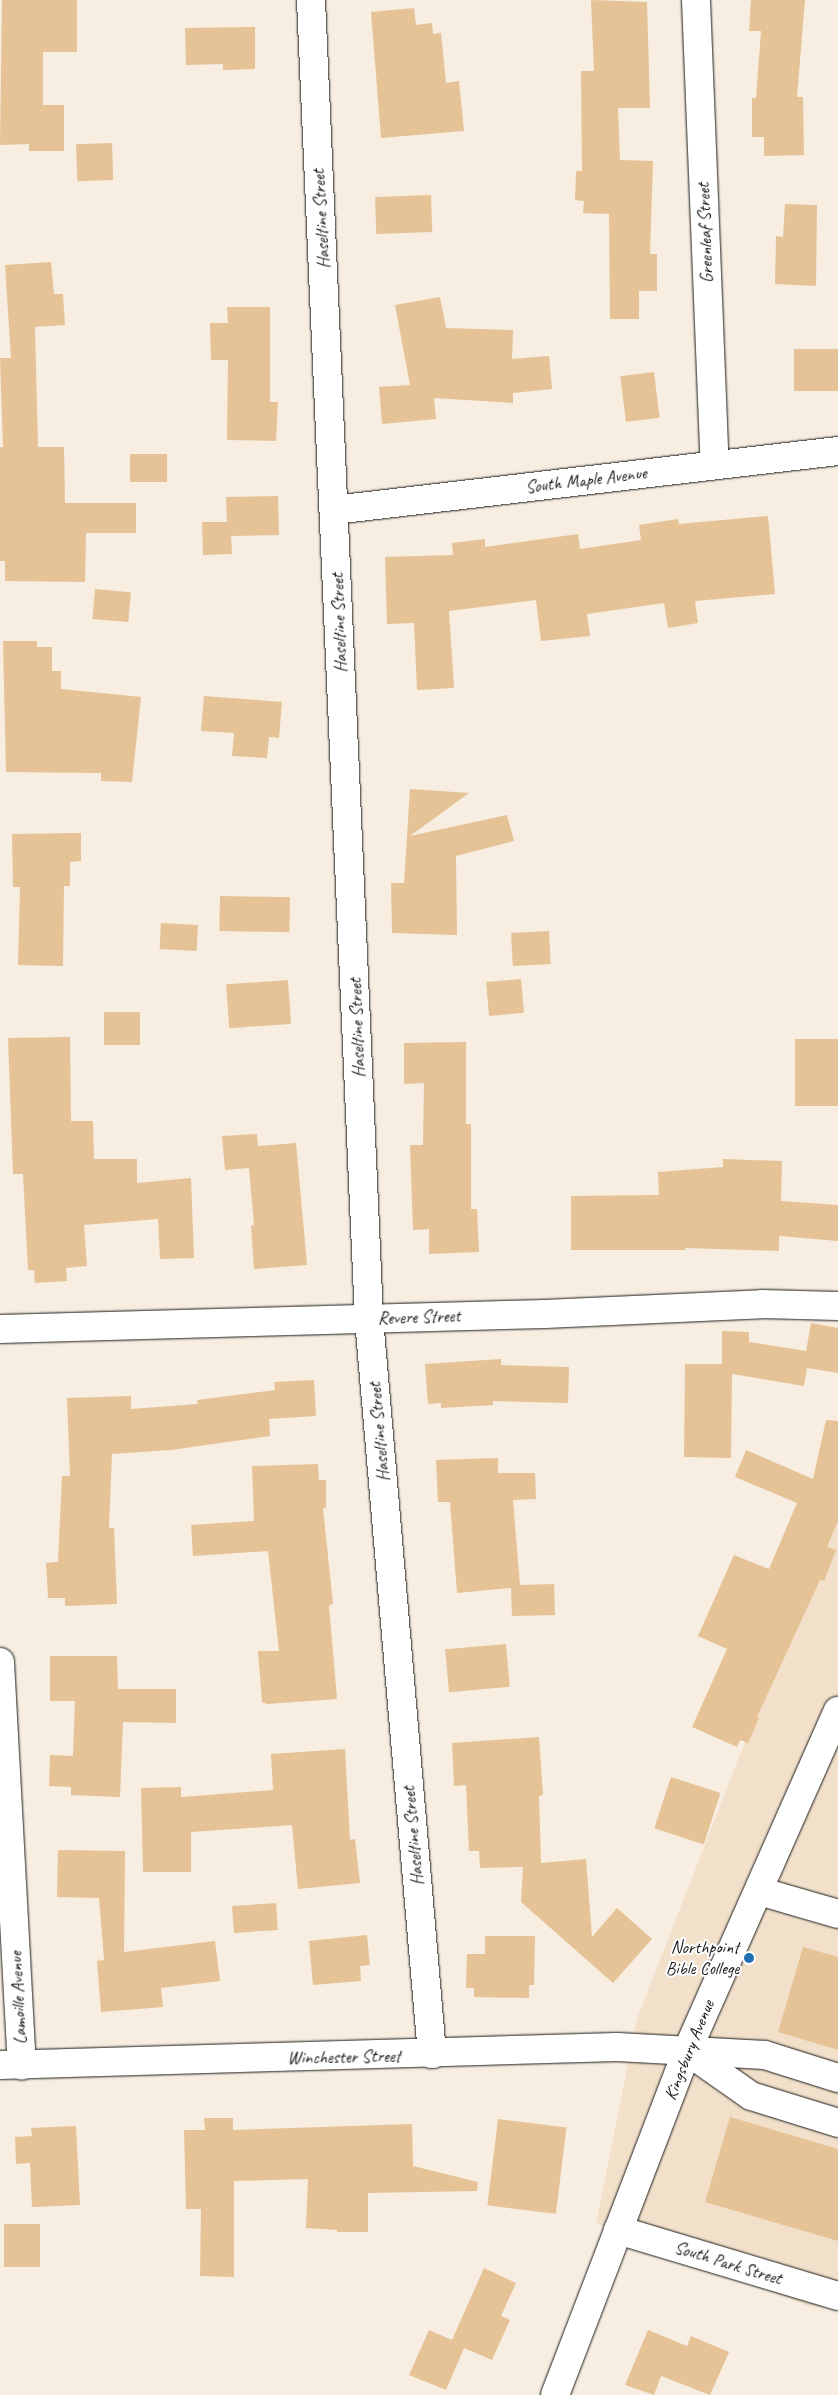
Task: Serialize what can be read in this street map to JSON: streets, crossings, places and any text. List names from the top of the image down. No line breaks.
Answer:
{"streets":{"street":["Haseltine Street","Greenleaf Street","South Maple Avenue","Revere Street","Lamoille Avenue","Kingsbury Avenue","Winchester Street","South Park Street"]},"crossings":[["Haseltine Street","South Maple Avenue"],["Haseltine Street","Revere Street"],["Haseltine Street","Winchester Street"],["Greenleaf Street","South Maple Avenue"],["Lamoille Avenue","Winchester Street"],["Kingsbury Avenue","Winchester Street"],["Kingsbury Avenue","South Park Street"]],"places":["Northpoint Bible College"]}
